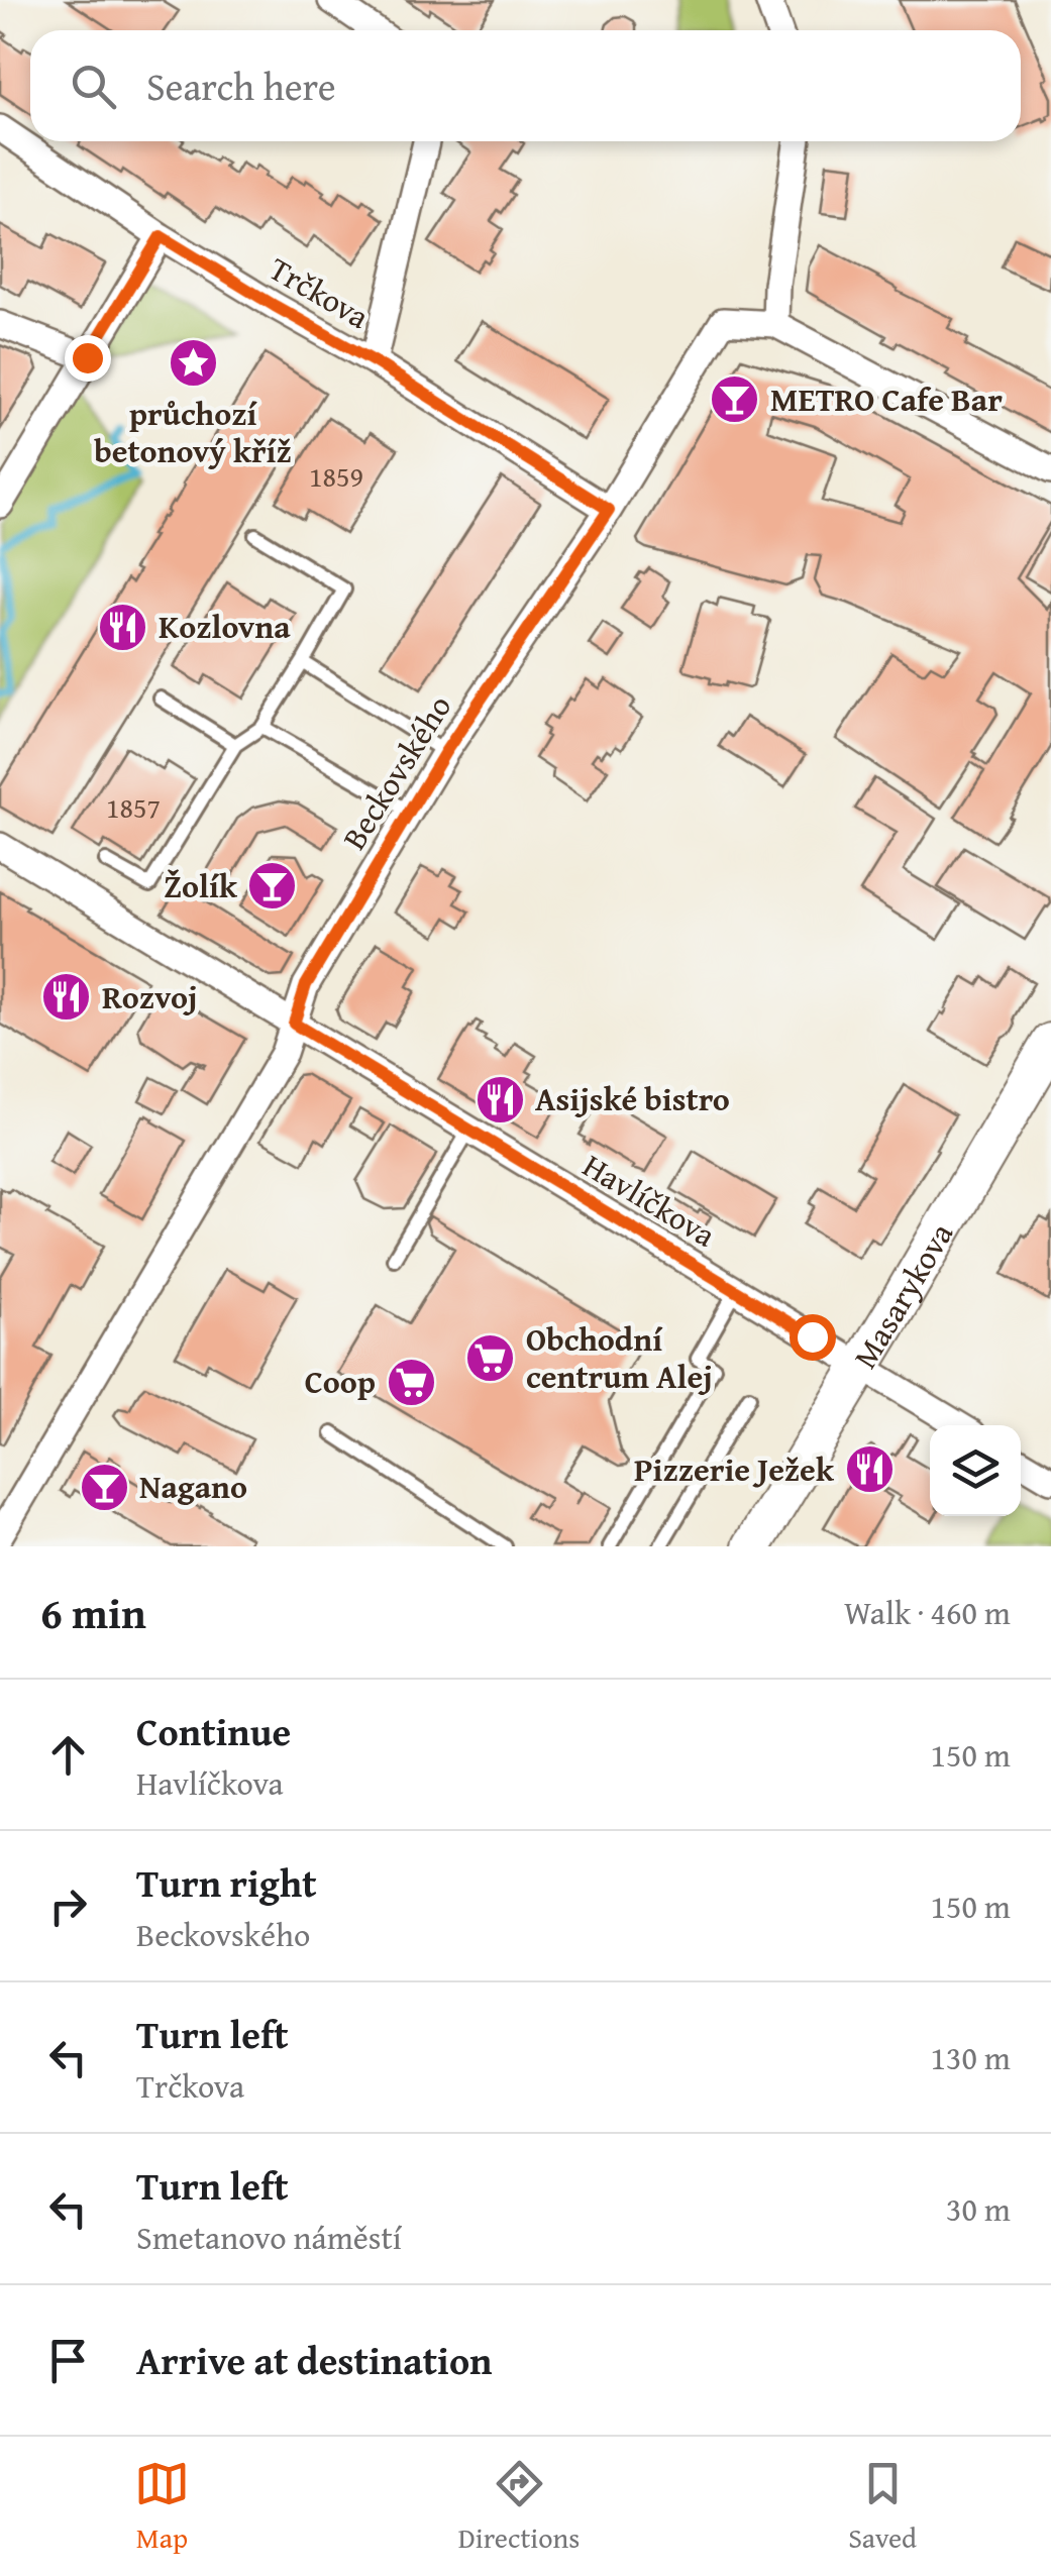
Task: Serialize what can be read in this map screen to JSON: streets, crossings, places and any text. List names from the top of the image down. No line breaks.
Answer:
{"streets":{"main road":["Masarykova"],"street":["Trčkova","Beckovského","Havlíčkova"]},"crossings":[["Trčkova","Beckovského"],["Beckovského","Havlíčkova"],["Havlíčkova","Masarykova"]],"places":{"place":["průchozí betonový kříž"],"bar":["METRO Cafe Bar","Žolík","Nagano"],"restaurant":["Kozlovna","Rozvoj","Asijské bistro","Pizzerie Ježek"],"supermarket":["Obchodní centrum Alej","Coop"]},"house_numbers":["1859","1857"],"page":{"search":"Search here","heading":["6 min","Walk · 460 m"],"list":[["Continue","Havlíčkova","150 m"],["Turn right","Beckovského","150 m"],["Turn left","Trčkova","130 m"],["Turn left","Smetanovo náměstí","30 m"],"Arrive at destination"],"nav":["Map","Directions","Saved"]}}
